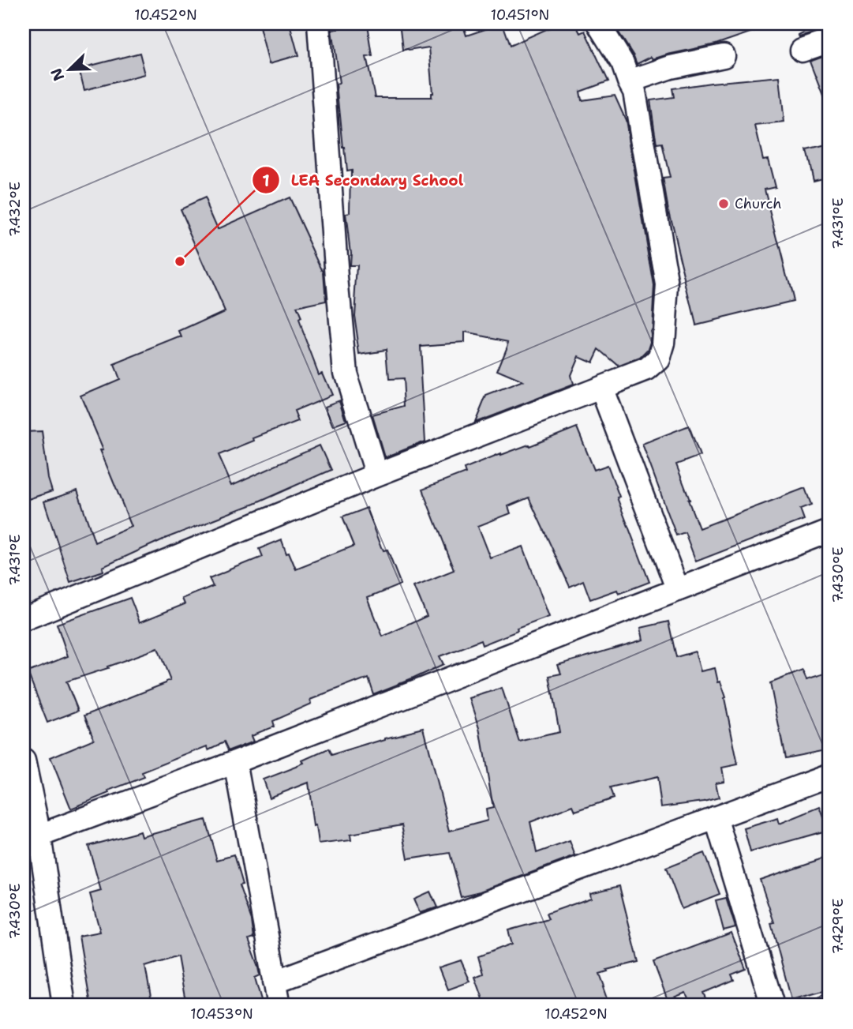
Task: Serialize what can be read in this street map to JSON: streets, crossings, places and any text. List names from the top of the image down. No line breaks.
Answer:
{"places":["Church","LEA Secondary School"],"north":"bottom left","coordinates":["10.452°N","10.451°N","7.432°E","7.431°E","7.430°E","7.429°E","10.453°N"]}
